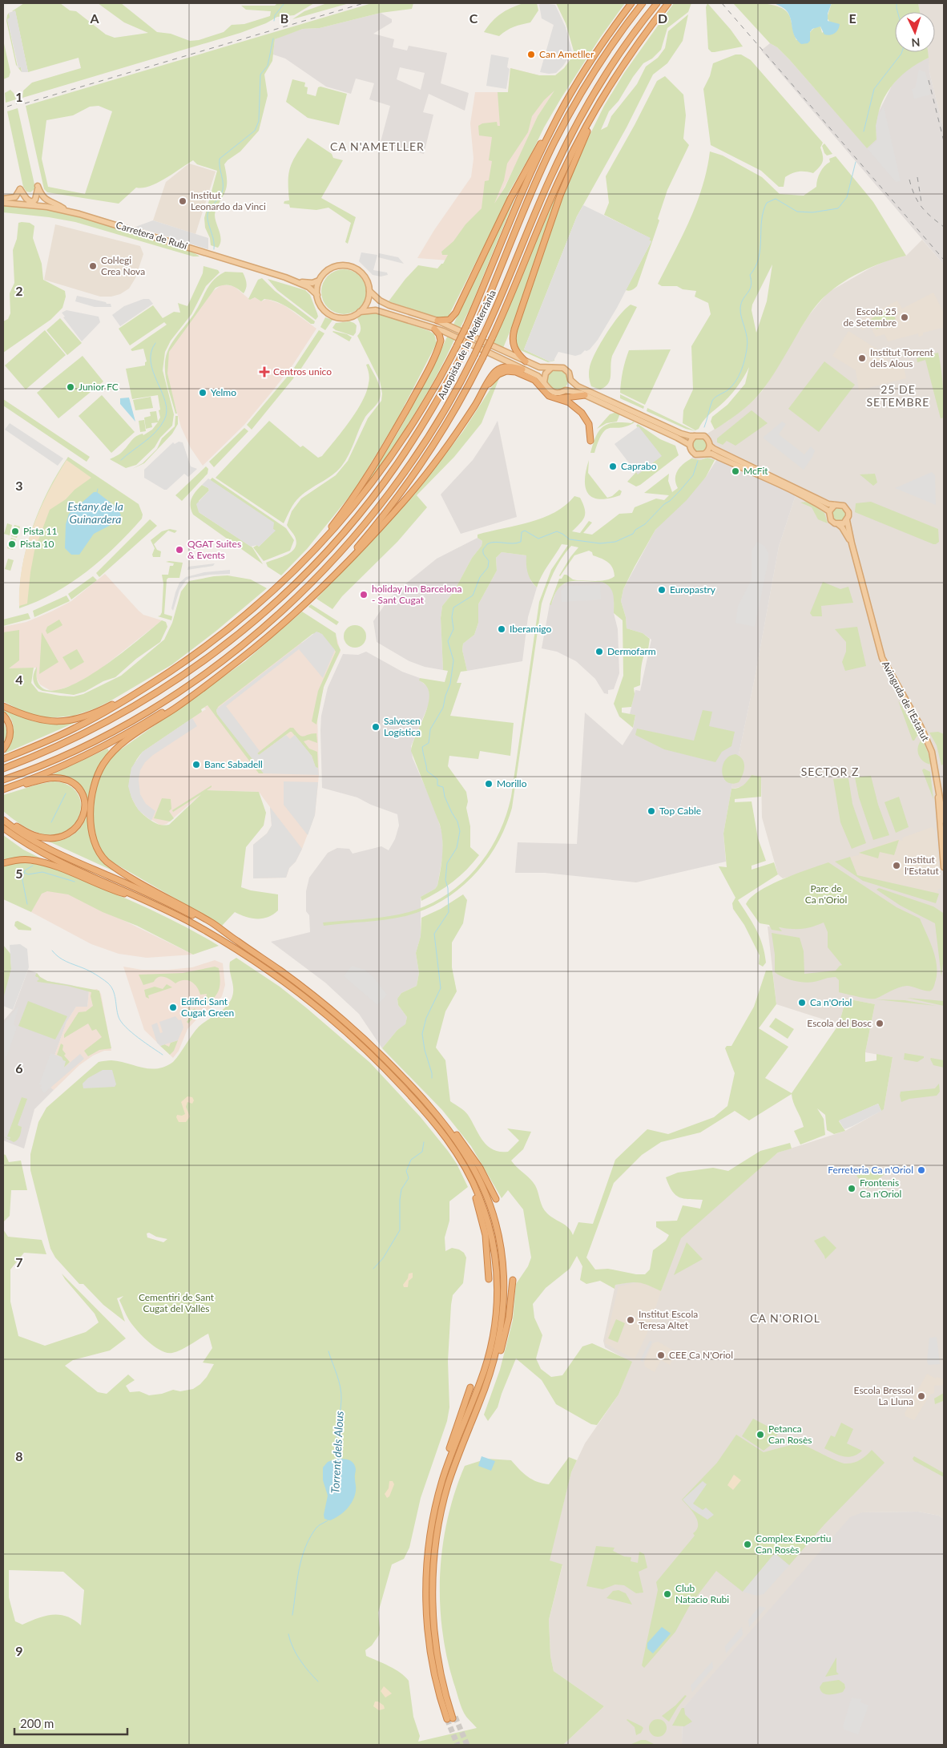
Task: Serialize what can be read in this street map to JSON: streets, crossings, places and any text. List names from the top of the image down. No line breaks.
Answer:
{"streets":{"highway":["Autopista de la Mediterrània"],"main road":["Carretera de Rubí","Avinguda de l'Estatut"]},"districts":["CA N'AMETLLER","25 DE SETEMBRE","SECTOR Z","CA N'ORIOL"],"water":["Estany de la Guinardera","Torrent dels Alous"],"parks":["Parc de Ca n'Oriol","Cementiri de Sant Cugat del Vallès"],"places":{"other":["Can Ametller","Institut Leonardo da Vinci","Col·legi Crea Nova","Escola 25 de Setembre","Institut Torrent dels Alous","Junior FC","Yelmo","Caprabo","McFit","Pista 11","Pista 10","QGAT Suites & Events","Europastry","holiday Inn Barcelona - Sant Cugat","Iberamigo","Dermofarm","Salvesen Logística","Banc Sabadell","Morillo","Top Cable","Institut l'Estatut","Ca n'Oriol","Edifici Sant Cugat Green","Escola del Bosc","Ferreteria Ca n'Oriol","Frontenis Ca n'Oriol","Institut Escola Teresa Altet","CEE Ca N'Oriol","Escola Bressol La Lluna","Petanca Can Rosès","Complex Exportiu Can Rosès","Club Natacio Rubi"],"health":["Centros unico"]},"scale_bar":"200 m","north":"bottom","grid":{"columns":["A","B","C","D","E"],"rows":["1","2","3","4","5","6","7","8","9"]}}
